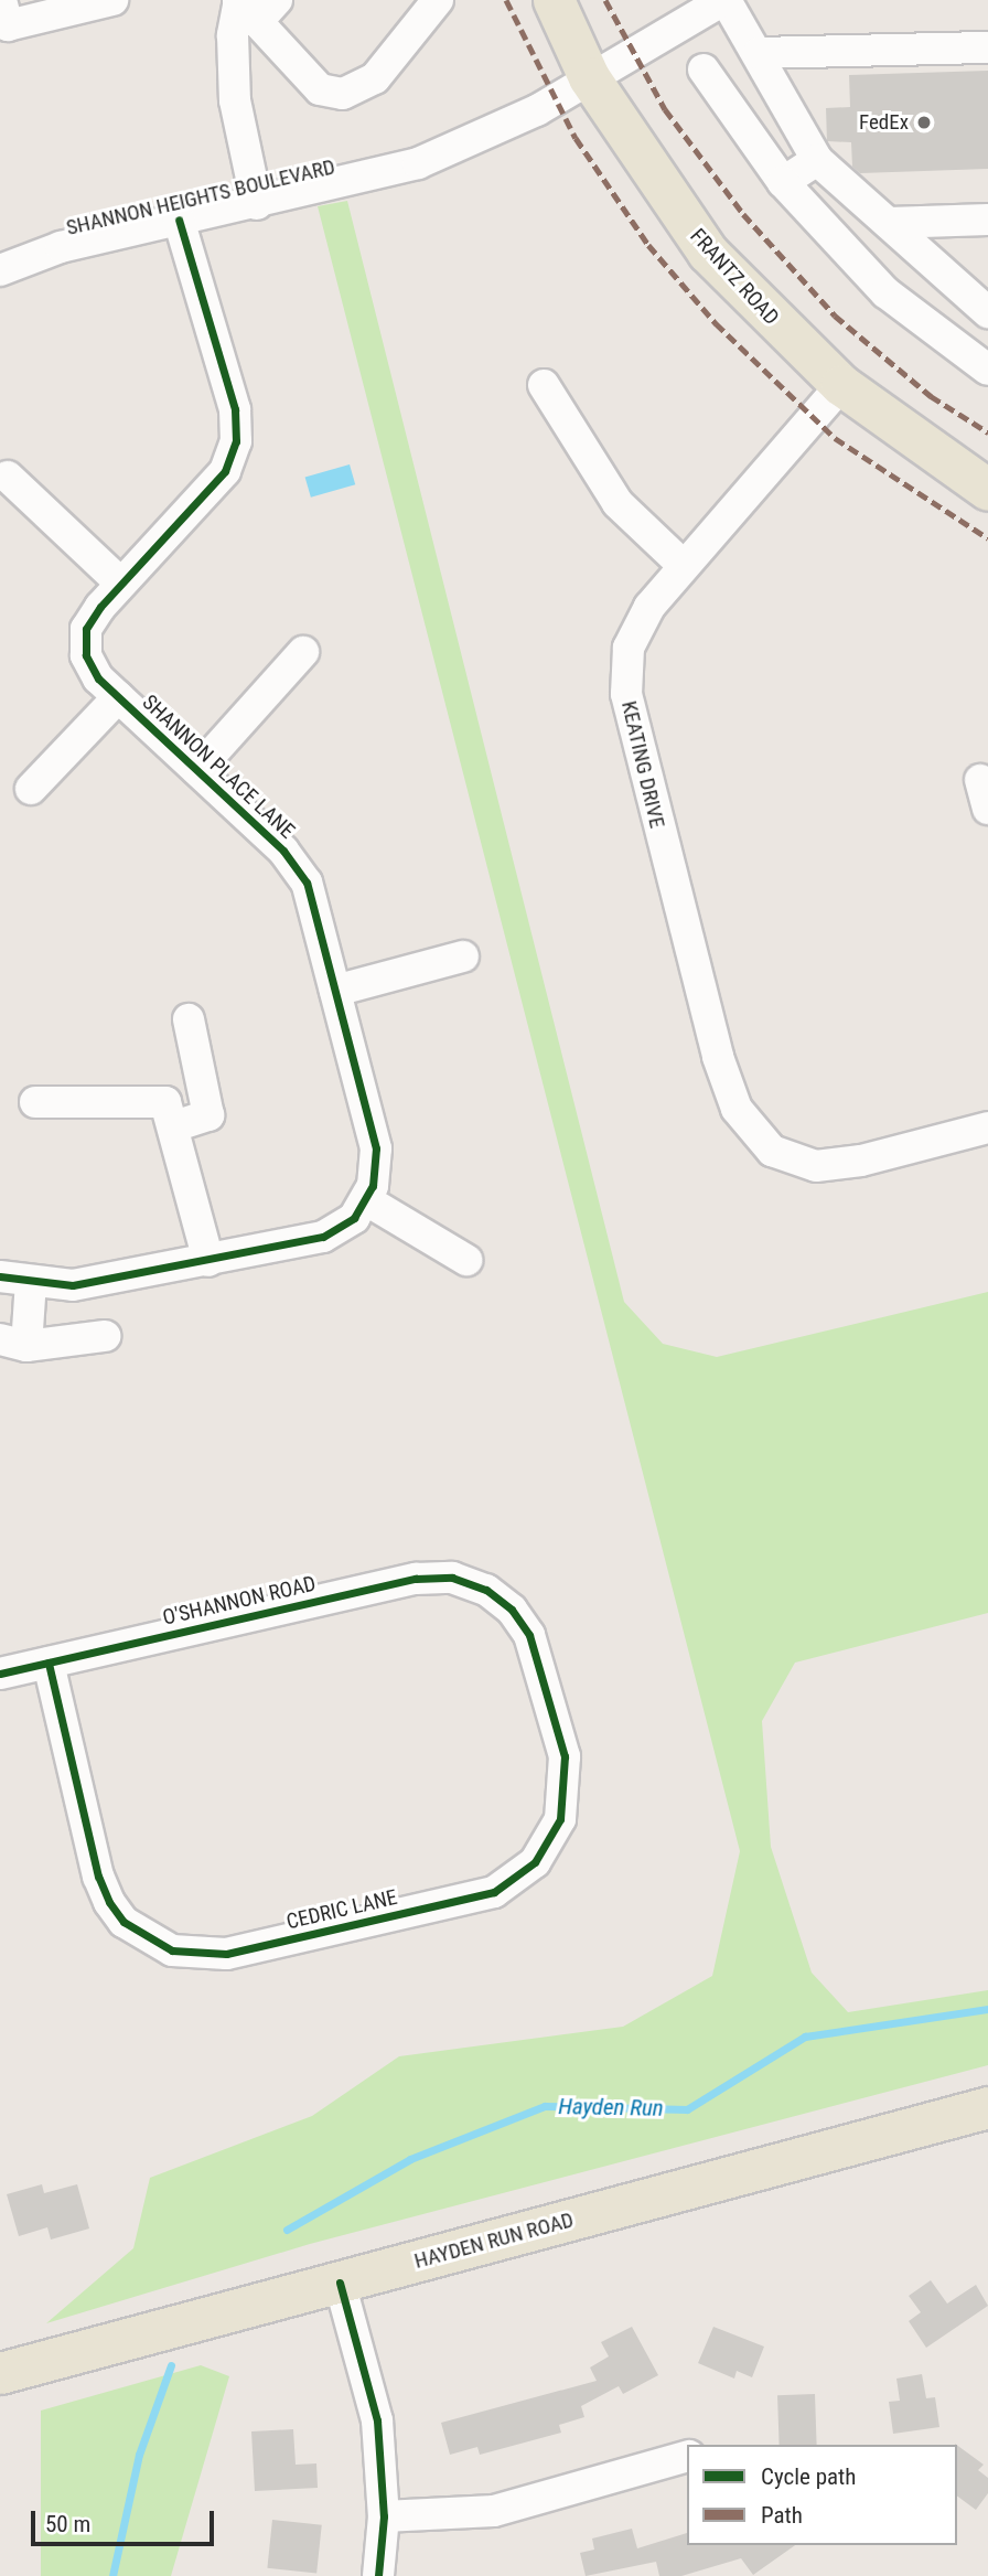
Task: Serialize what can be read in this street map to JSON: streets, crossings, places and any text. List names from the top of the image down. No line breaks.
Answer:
{"streets":{"main road":["FRANTZ ROAD","HAYDEN RUN ROAD"],"street":["SHANNON HEIGHTS BOULEVARD","KEATING DRIVE","SHANNON PLACE LANE","O'SHANNON ROAD","CEDRIC LANE"]},"crossings":[["SHANNON HEIGHTS BOULEVARD","FRANTZ ROAD"],["SHANNON HEIGHTS BOULEVARD","SHANNON PLACE LANE"],["FRANTZ ROAD","KEATING DRIVE"],["O'SHANNON ROAD","CEDRIC LANE"]],"water":["Hayden Run"],"places":["FedEx"],"legend":["Cycle path","Path"],"scale_bar":"50 m"}
